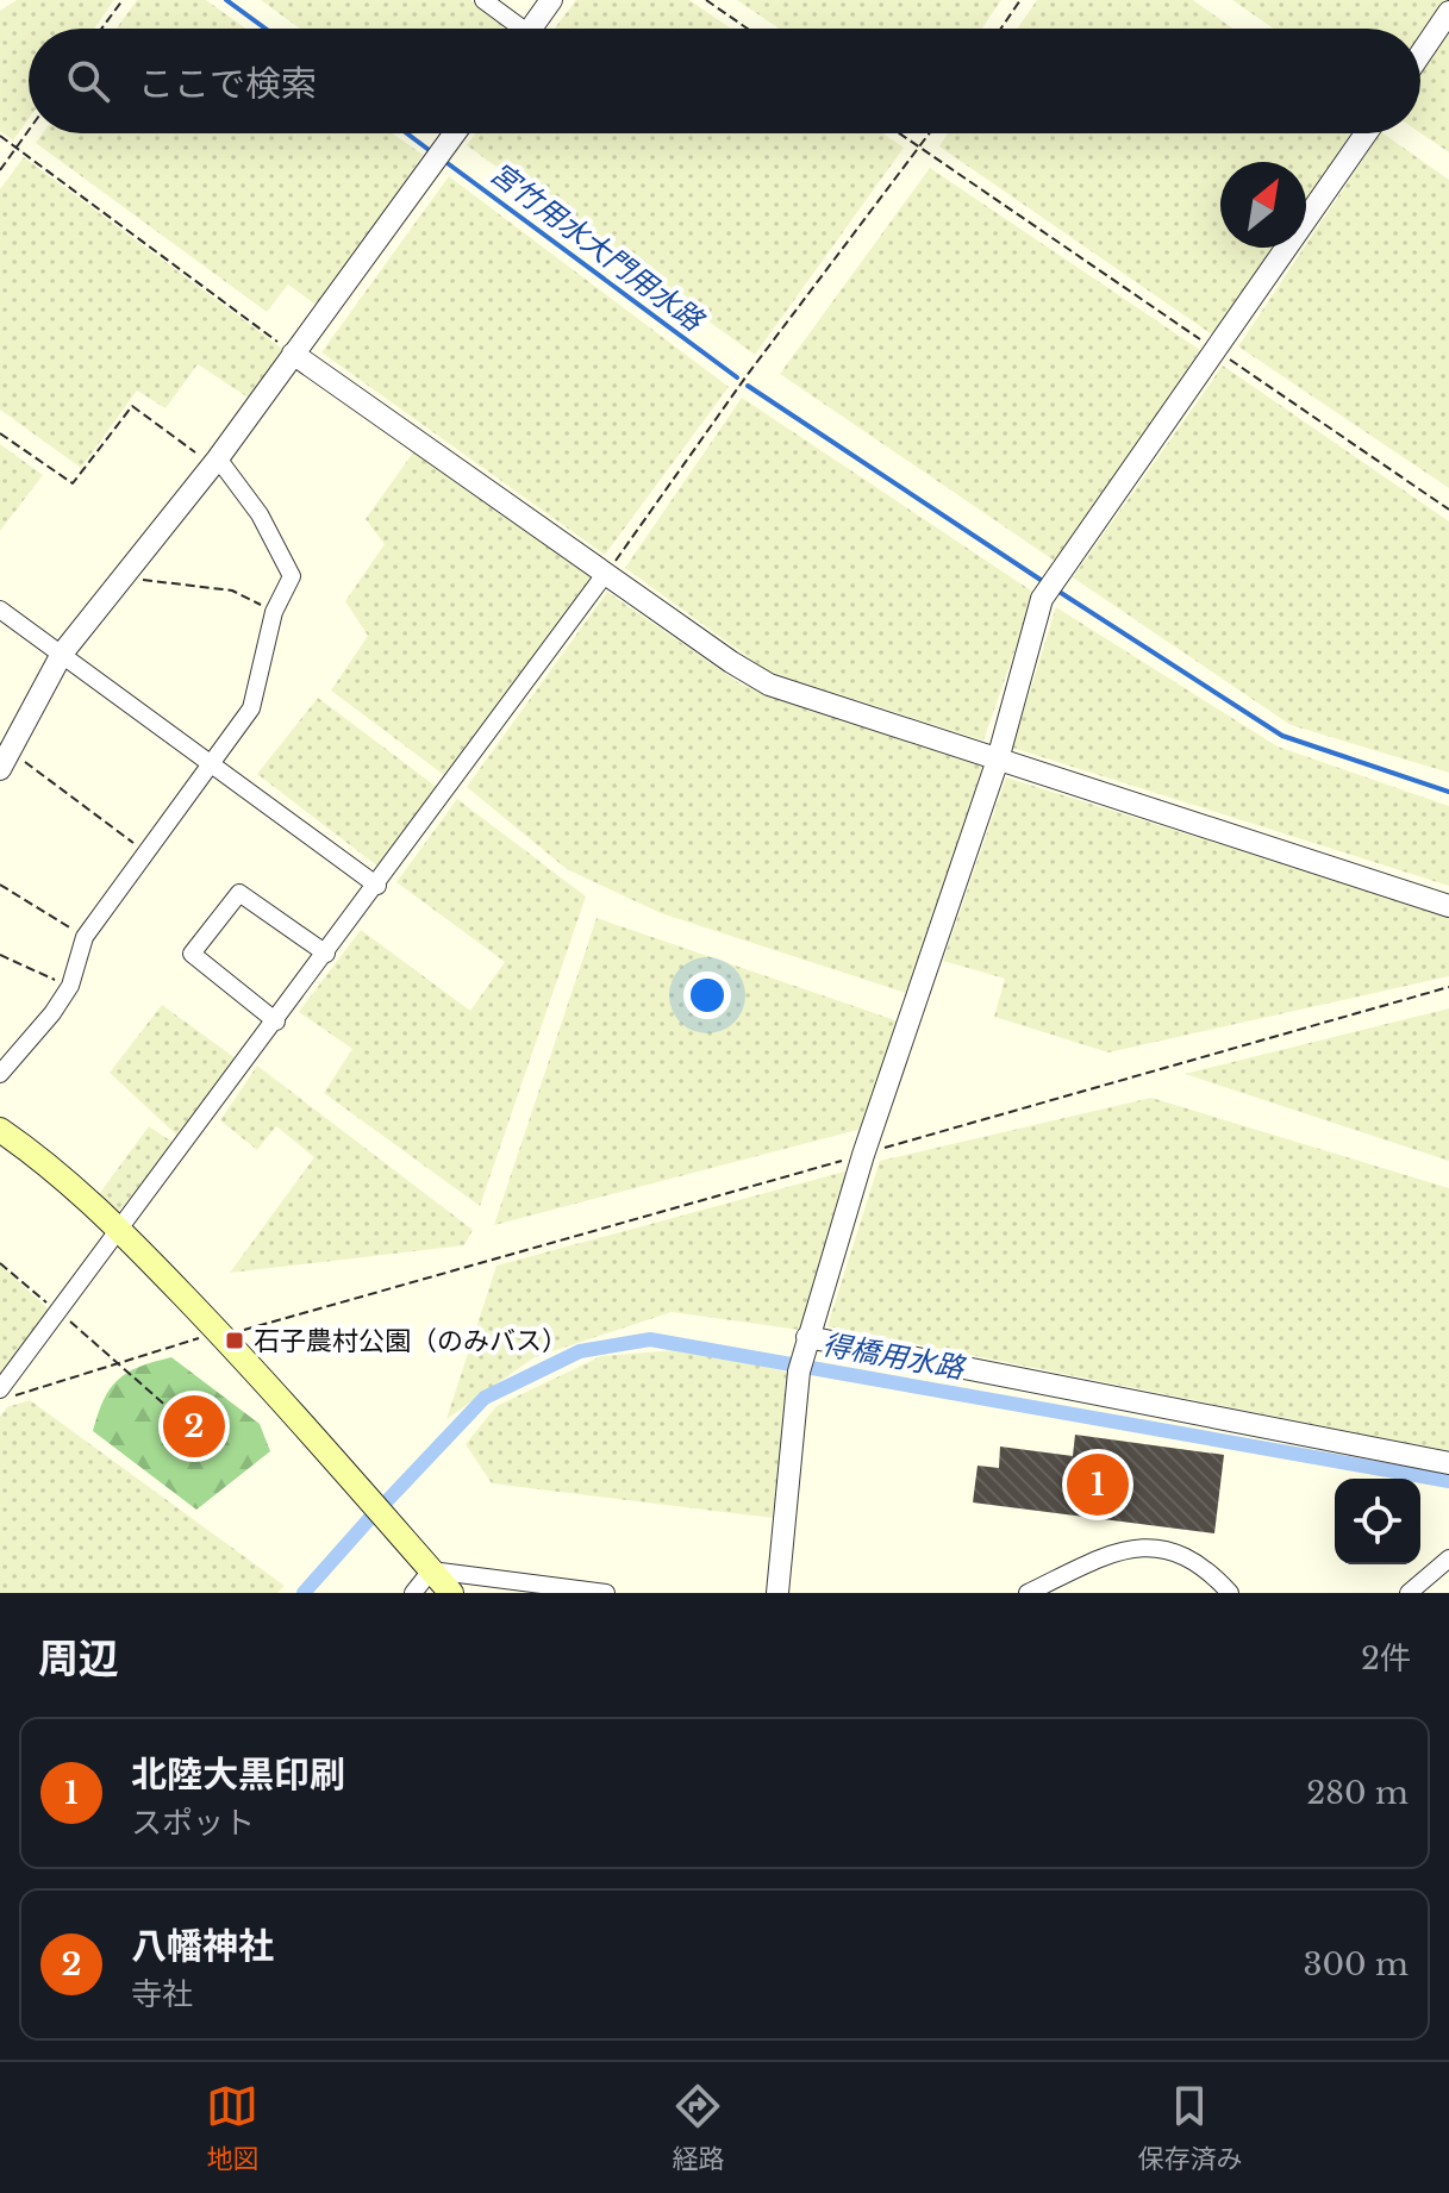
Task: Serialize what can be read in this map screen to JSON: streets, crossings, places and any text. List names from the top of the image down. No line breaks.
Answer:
{"water":["宮竹用水大門用水路","得橋用水路"],"places":{"transit":["石子農村公園（のみバス）"]},"north":"top right","page":{"search":"ここで検索","pins":["2","1"],"heading":["周辺","2件"],"list":[{"mark":"1","name":"北陸大黒印刷","note":"スポット","value":"280 m"},{"mark":"2","name":"八幡神社","note":"寺社","value":"300 m"}],"nav":["地図","経路","保存済み"]}}
